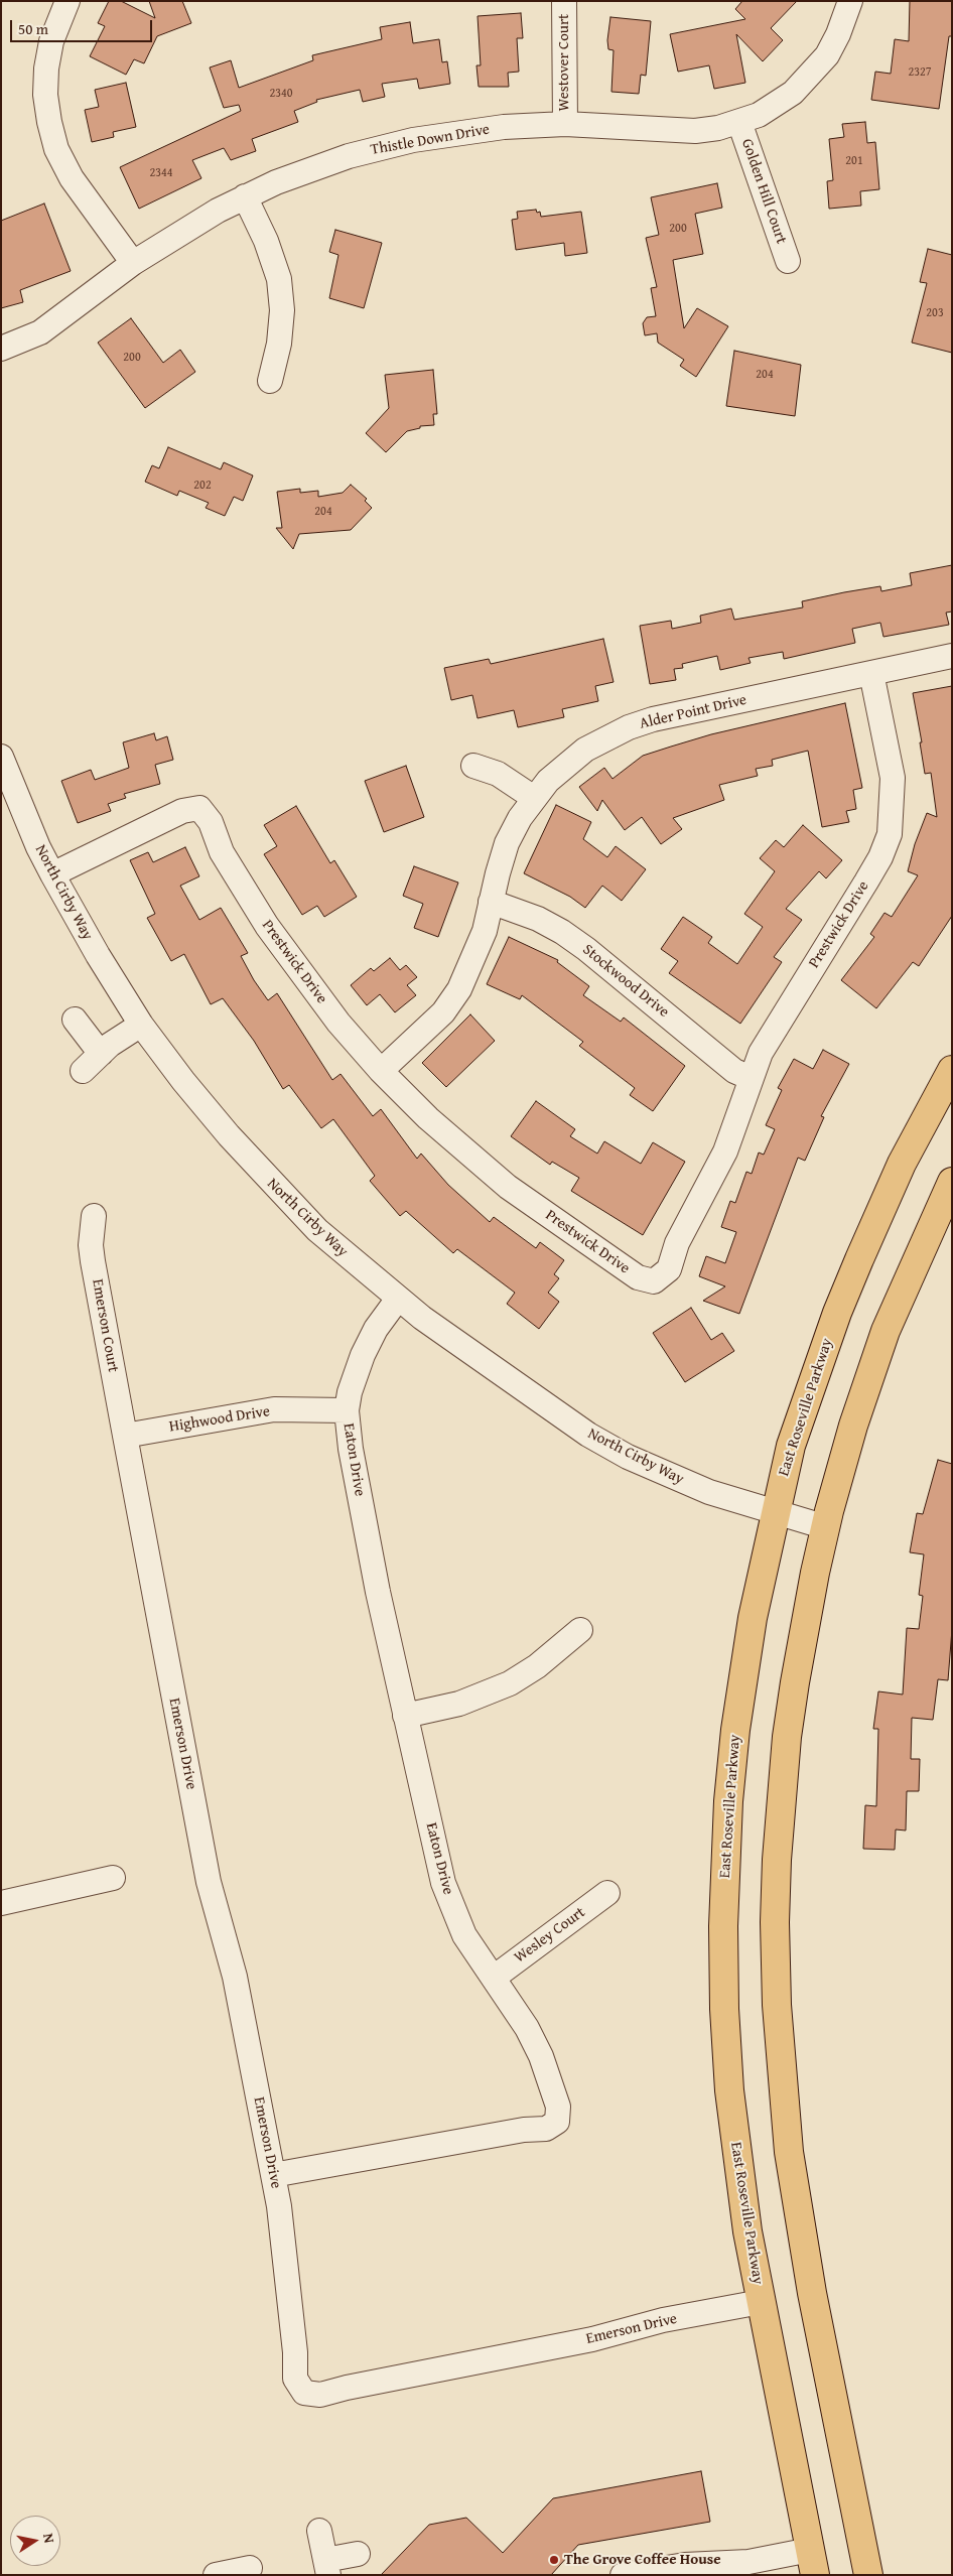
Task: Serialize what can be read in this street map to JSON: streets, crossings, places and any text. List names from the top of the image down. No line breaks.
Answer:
{"streets":{"main road":["East Roseville Parkway"],"street":["Westover Court","Thistle Down Drive","Golden Hill Court","Alder Point Drive","North Cirby Way","Prestwick Drive","Stockwood Drive","Emerson Court","Highwood Drive","Eaton Drive","Emerson Drive","Wesley Court"]},"crossings":[["Westover Court","Thistle Down Drive"],["Thistle Down Drive","Golden Hill Court"],["Alder Point Drive","Prestwick Drive"],["Alder Point Drive","Stockwood Drive"],["North Cirby Way","Prestwick Drive"],["North Cirby Way","East Roseville Parkway"],["North Cirby Way","Eaton Drive"],["Prestwick Drive","Stockwood Drive"],["Emerson Court","Highwood Drive"],["Emerson Court","Emerson Drive"],["East Roseville Parkway","Emerson Drive"],["Highwood Drive","Eaton Drive"],["Highwood Drive","Emerson Drive"],["Eaton Drive","Emerson Drive"],["Eaton Drive","Wesley Court"]],"places":["The Grove Coffee House"],"house_numbers":["2327","2340","201","2344","200","203","200","204","202","204"],"scale_bar":"50 m","north":"right"}
